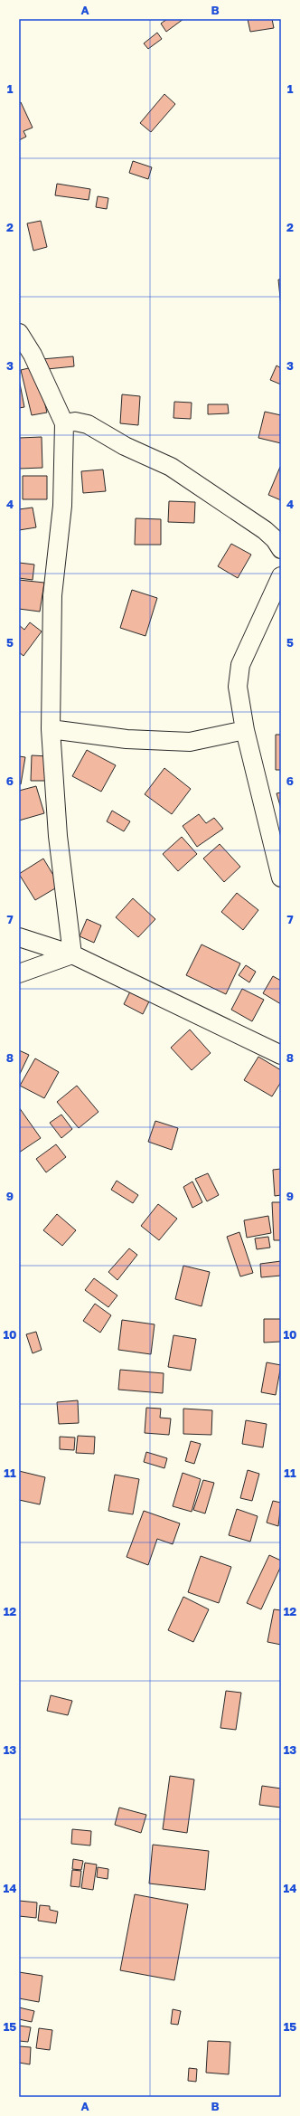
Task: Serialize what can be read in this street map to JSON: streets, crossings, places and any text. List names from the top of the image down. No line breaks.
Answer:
{"grid":{"columns":["A","B"],"rows":["1","2","3","4","5","6","7","8","9","10","11","12","13","14","15"]}}
